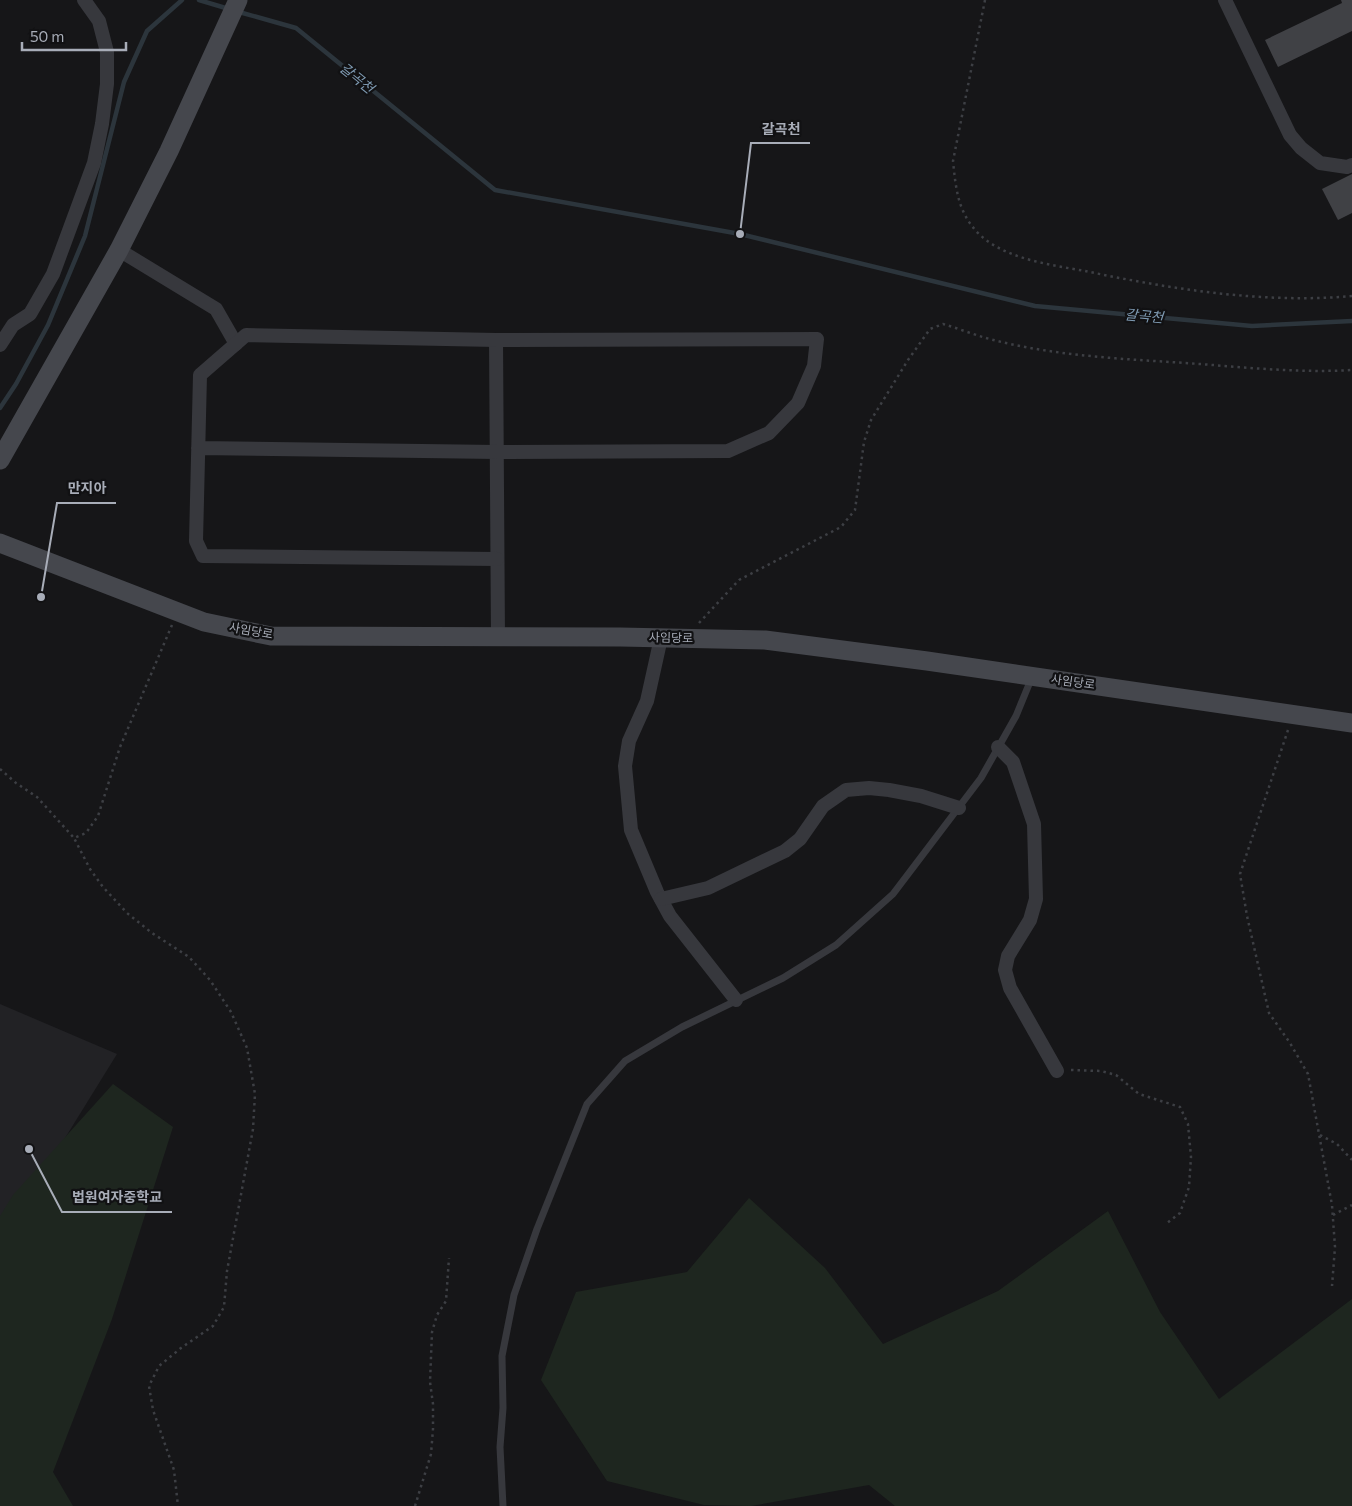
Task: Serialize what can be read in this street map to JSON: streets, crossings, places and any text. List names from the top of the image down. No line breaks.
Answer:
{"streets":{"main road":["사임당로"]},"water":["갈곡천"],"places":["갈곡천","만지아","법원여자중학교"],"scale_bar":"50 m"}
